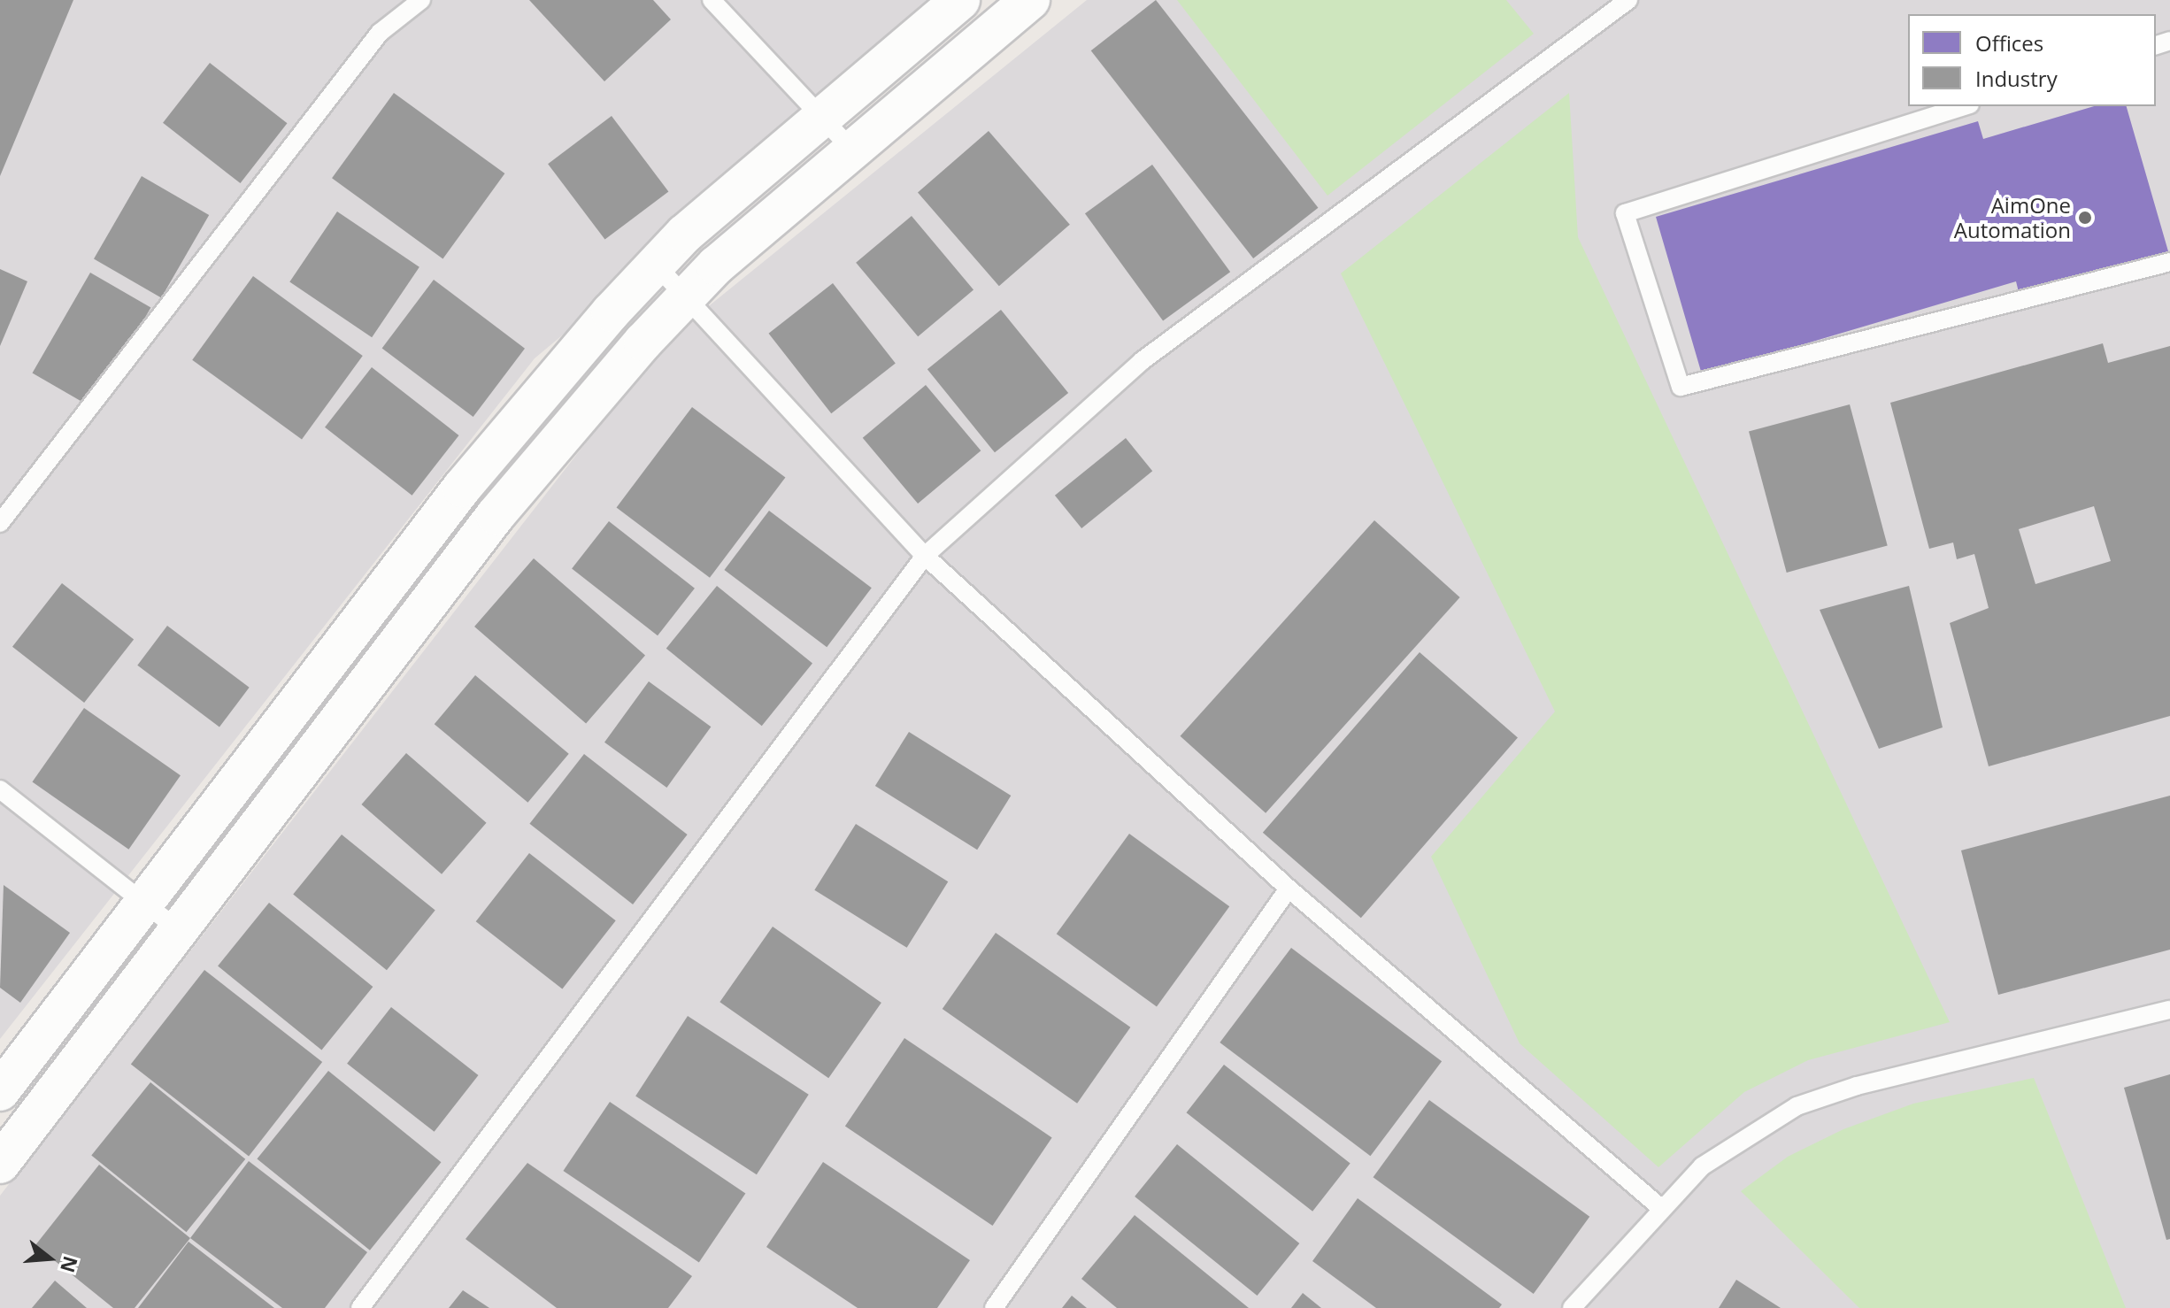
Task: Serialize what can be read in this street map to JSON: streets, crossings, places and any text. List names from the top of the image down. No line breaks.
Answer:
{"places":["AimOne Automation"],"legend":["Offices","Industry"],"north":"right"}
